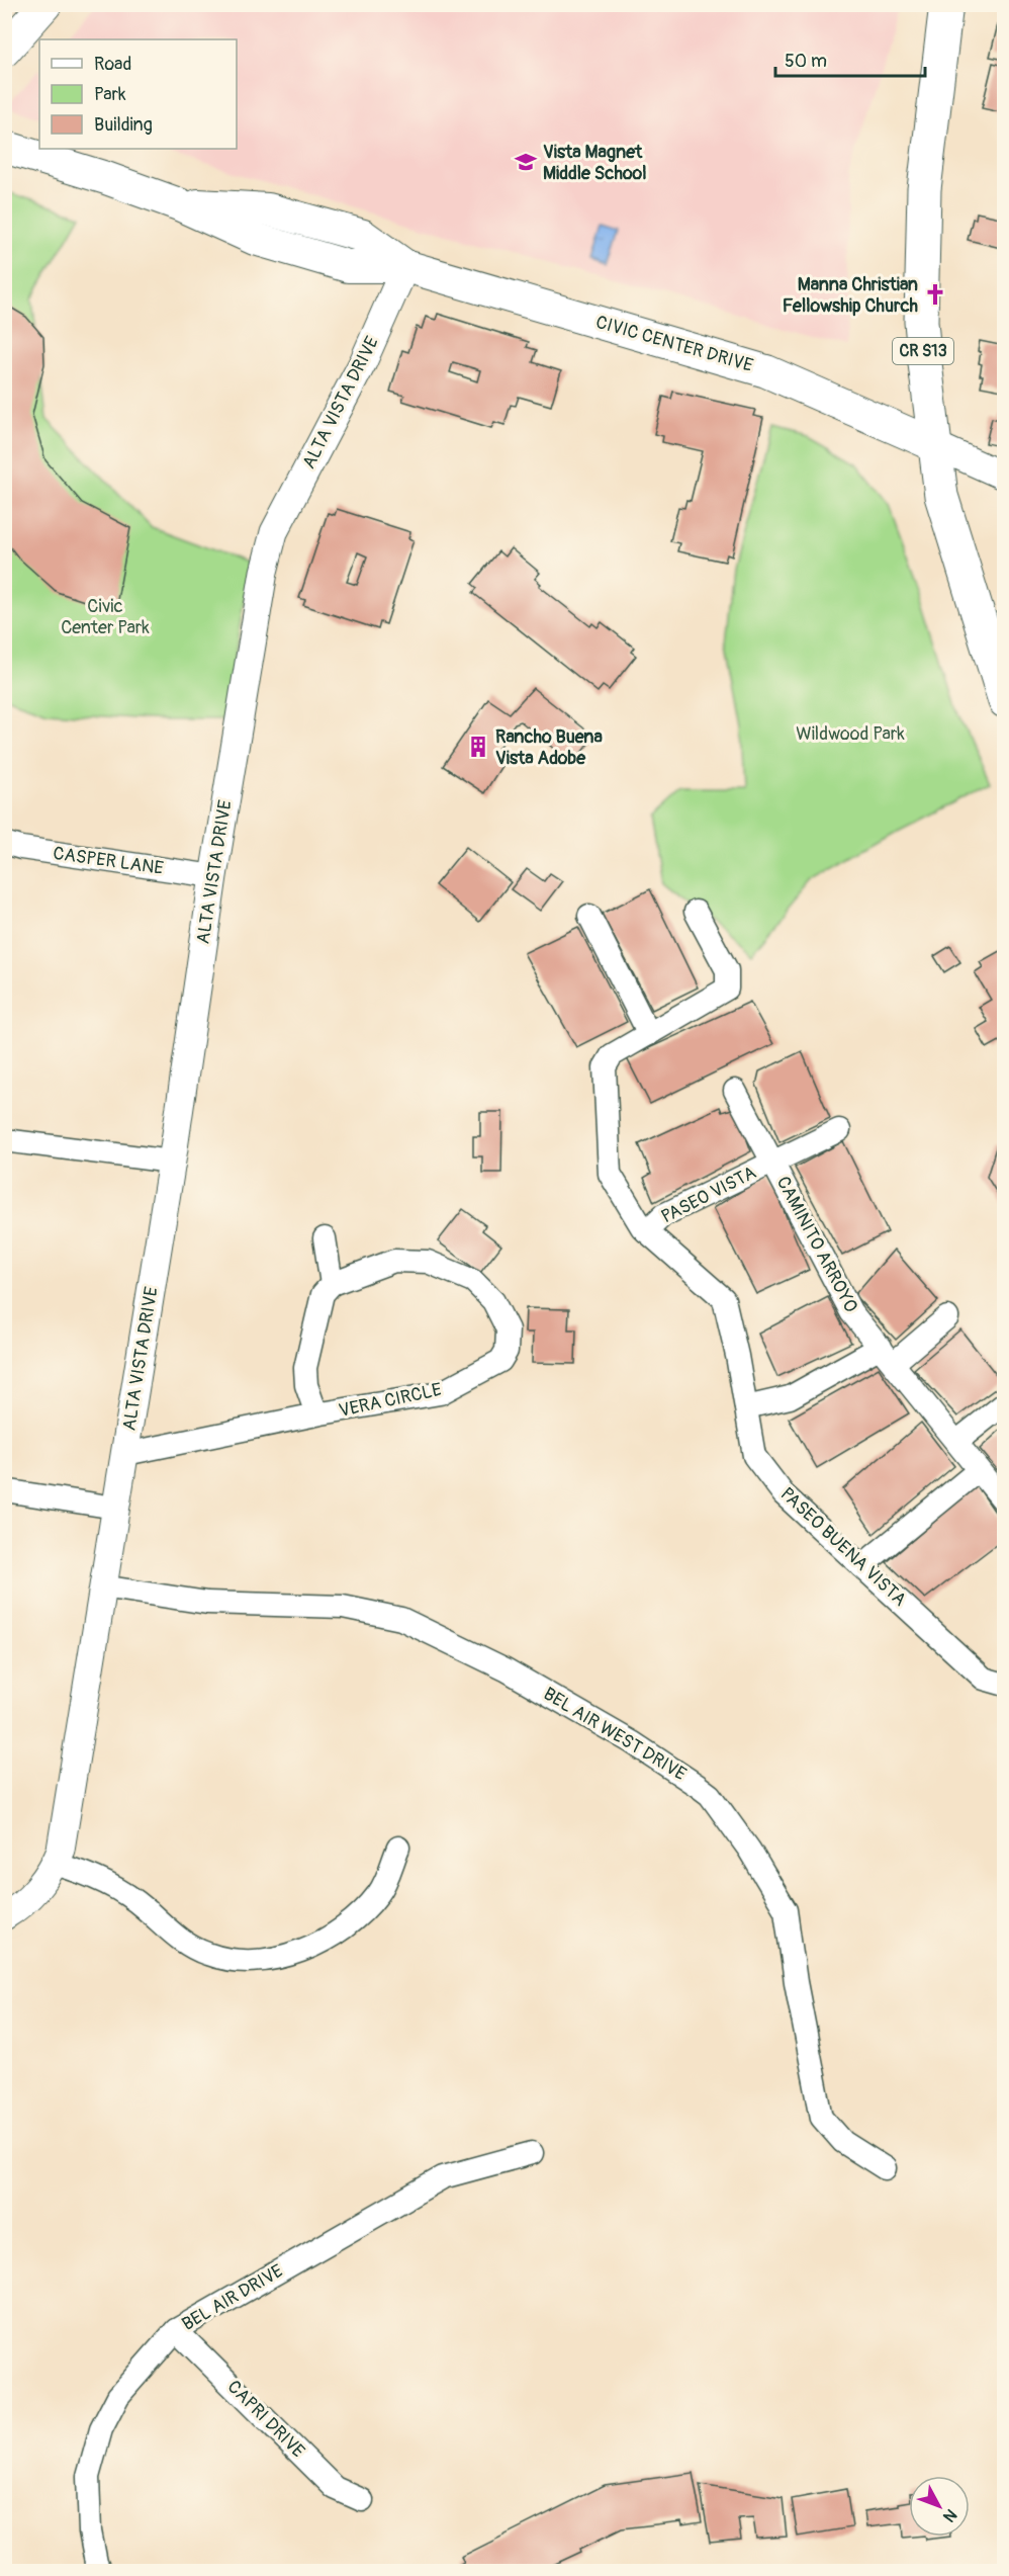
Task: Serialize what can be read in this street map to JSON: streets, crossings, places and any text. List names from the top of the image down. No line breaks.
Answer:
{"streets":{"main road":["CIVIC CENTER DRIVE","CR S13"],"street":["ALTA VISTA DRIVE","CASPER LANE","PASEO VISTA","CAMINITO ARROYO","VERA CIRCLE","PASEO BUENA VISTA","BEL AIR WEST DRIVE","BEL AIR DRIVE","CAPRI DRIVE"]},"crossings":[["CIVIC CENTER DRIVE","CR S13"],["CIVIC CENTER DRIVE","ALTA VISTA DRIVE"],["ALTA VISTA DRIVE","CASPER LANE"],["ALTA VISTA DRIVE","VERA CIRCLE"],["ALTA VISTA DRIVE","BEL AIR WEST DRIVE"],["PASEO VISTA","CAMINITO ARROYO"],["PASEO VISTA","PASEO BUENA VISTA"],["BEL AIR DRIVE","CAPRI DRIVE"]],"parks":["Civic Center Park","Wildwood Park"],"places":{"school or university":["Vista Magnet Middle School"],"church":["Manna Christian Fellowship Church"],"building":["Rancho Buena Vista Adobe"]},"legend":["Road","Park","Building"],"scale_bar":"50 m","north":"bottom right"}
